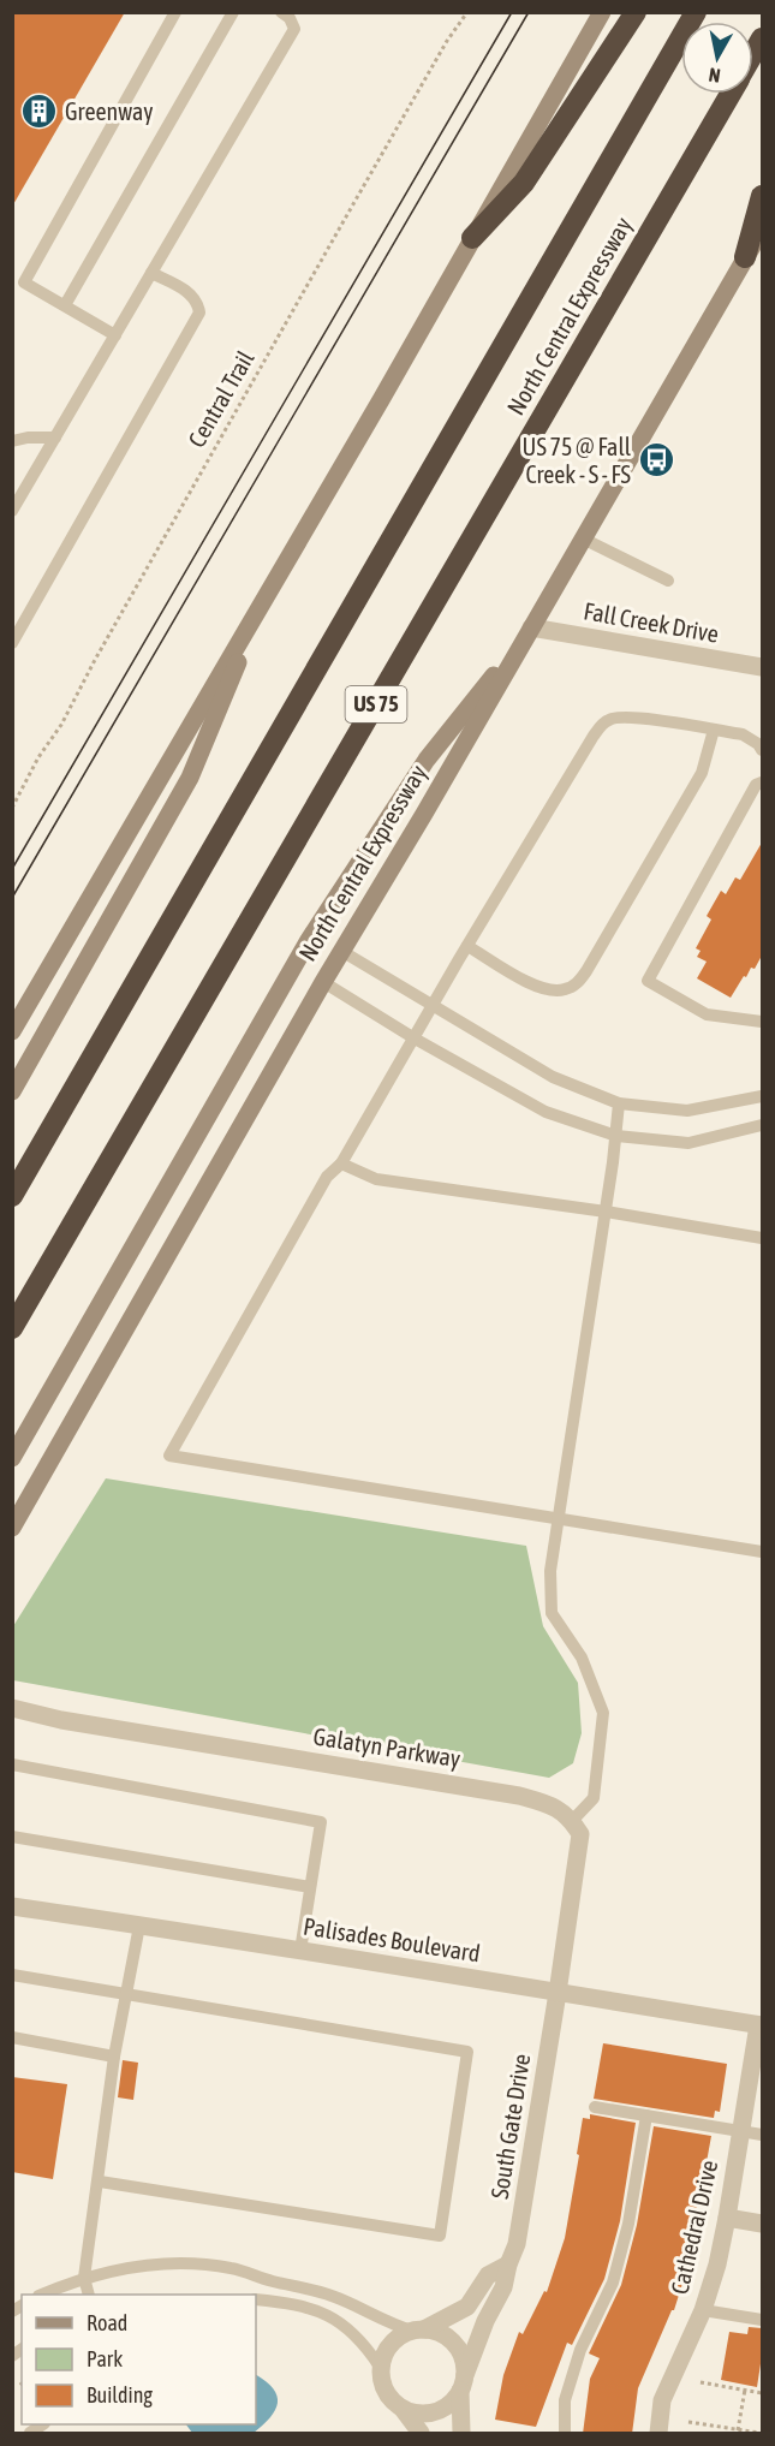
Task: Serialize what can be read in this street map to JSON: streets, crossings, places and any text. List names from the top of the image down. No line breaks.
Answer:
{"streets":{"highway":["North Central Expressway","US 75"],"street":["Fall Creek Drive","Galatyn Parkway","Palisades Boulevard","South Gate Drive","Cathedral Drive"],"path":["Central Trail"]},"crossings":[["North Central Expressway","Fall Creek Drive"],["Palisades Boulevard","South Gate Drive"],["Palisades Boulevard","Cathedral Drive"]],"places":{"building":["Greenway"],"bus stop":["US 75 @ Fall Creek - S - FS"]},"legend":["Road","Park","Building"],"north":"bottom"}
